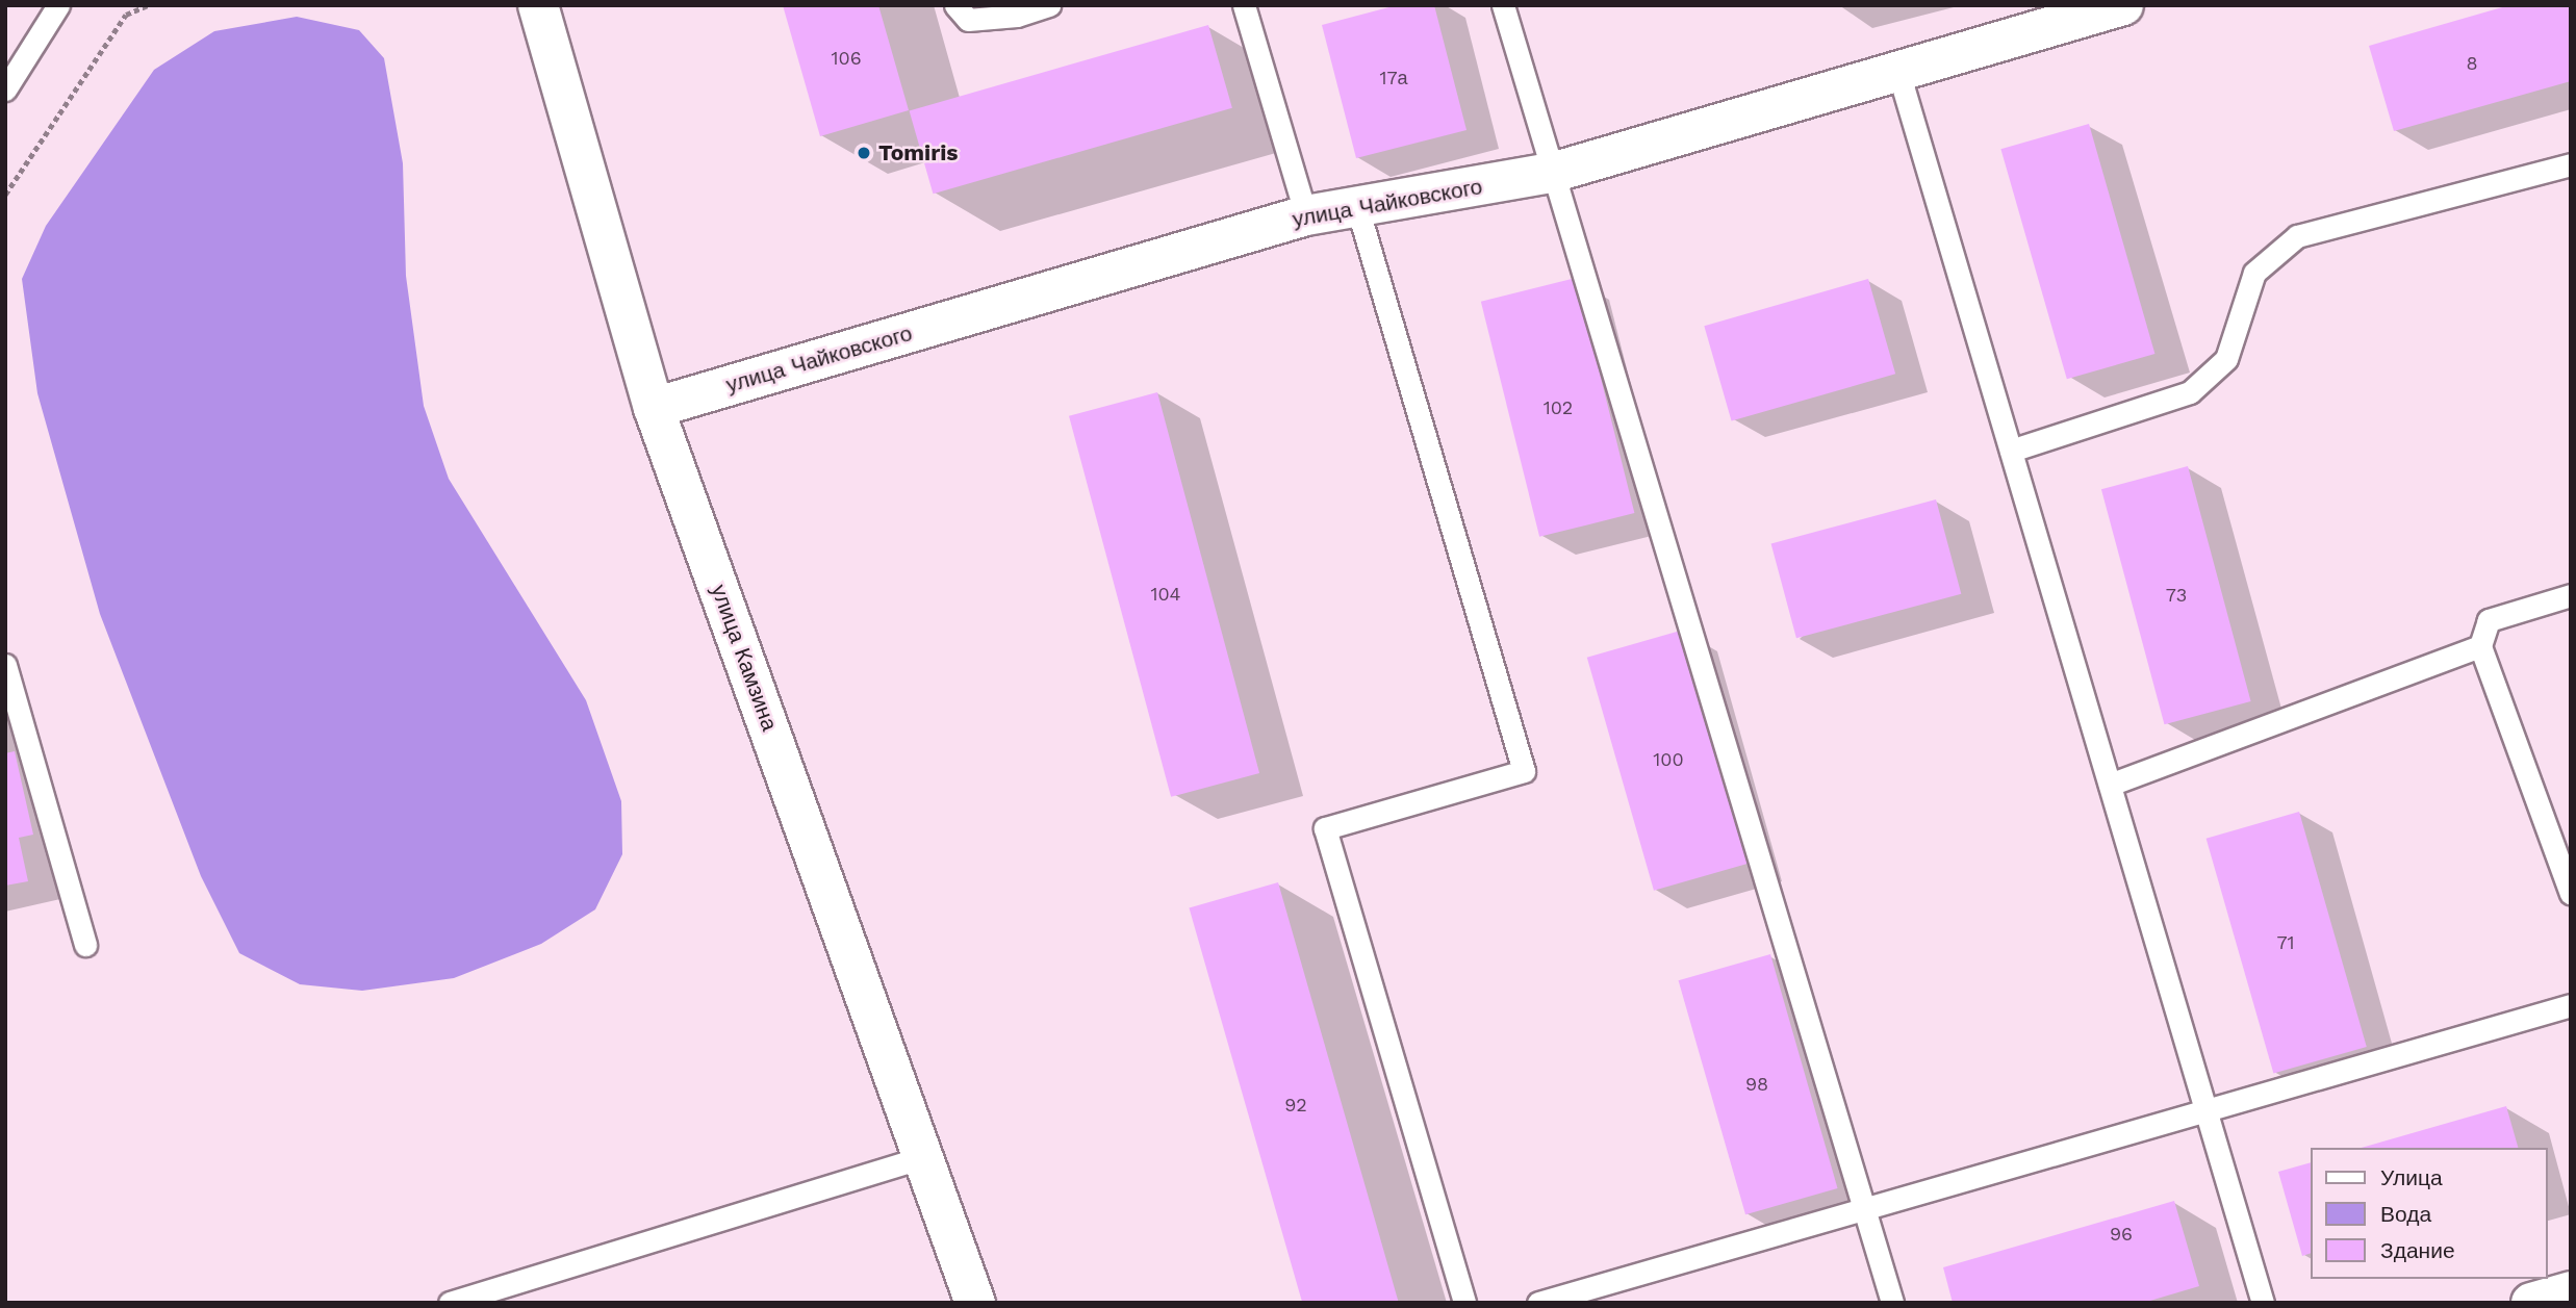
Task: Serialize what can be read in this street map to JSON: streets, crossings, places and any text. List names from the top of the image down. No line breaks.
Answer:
{"streets":{"street":["улица Чайковского","улица Камзина"]},"crossings":[["улица Чайковского","улица Камзина"]],"places":["Tomiris"],"house_numbers":["106","8","17а","102","104","73","100","71","98","92","96"],"legend":["Улица","Вода","Здание"]}
